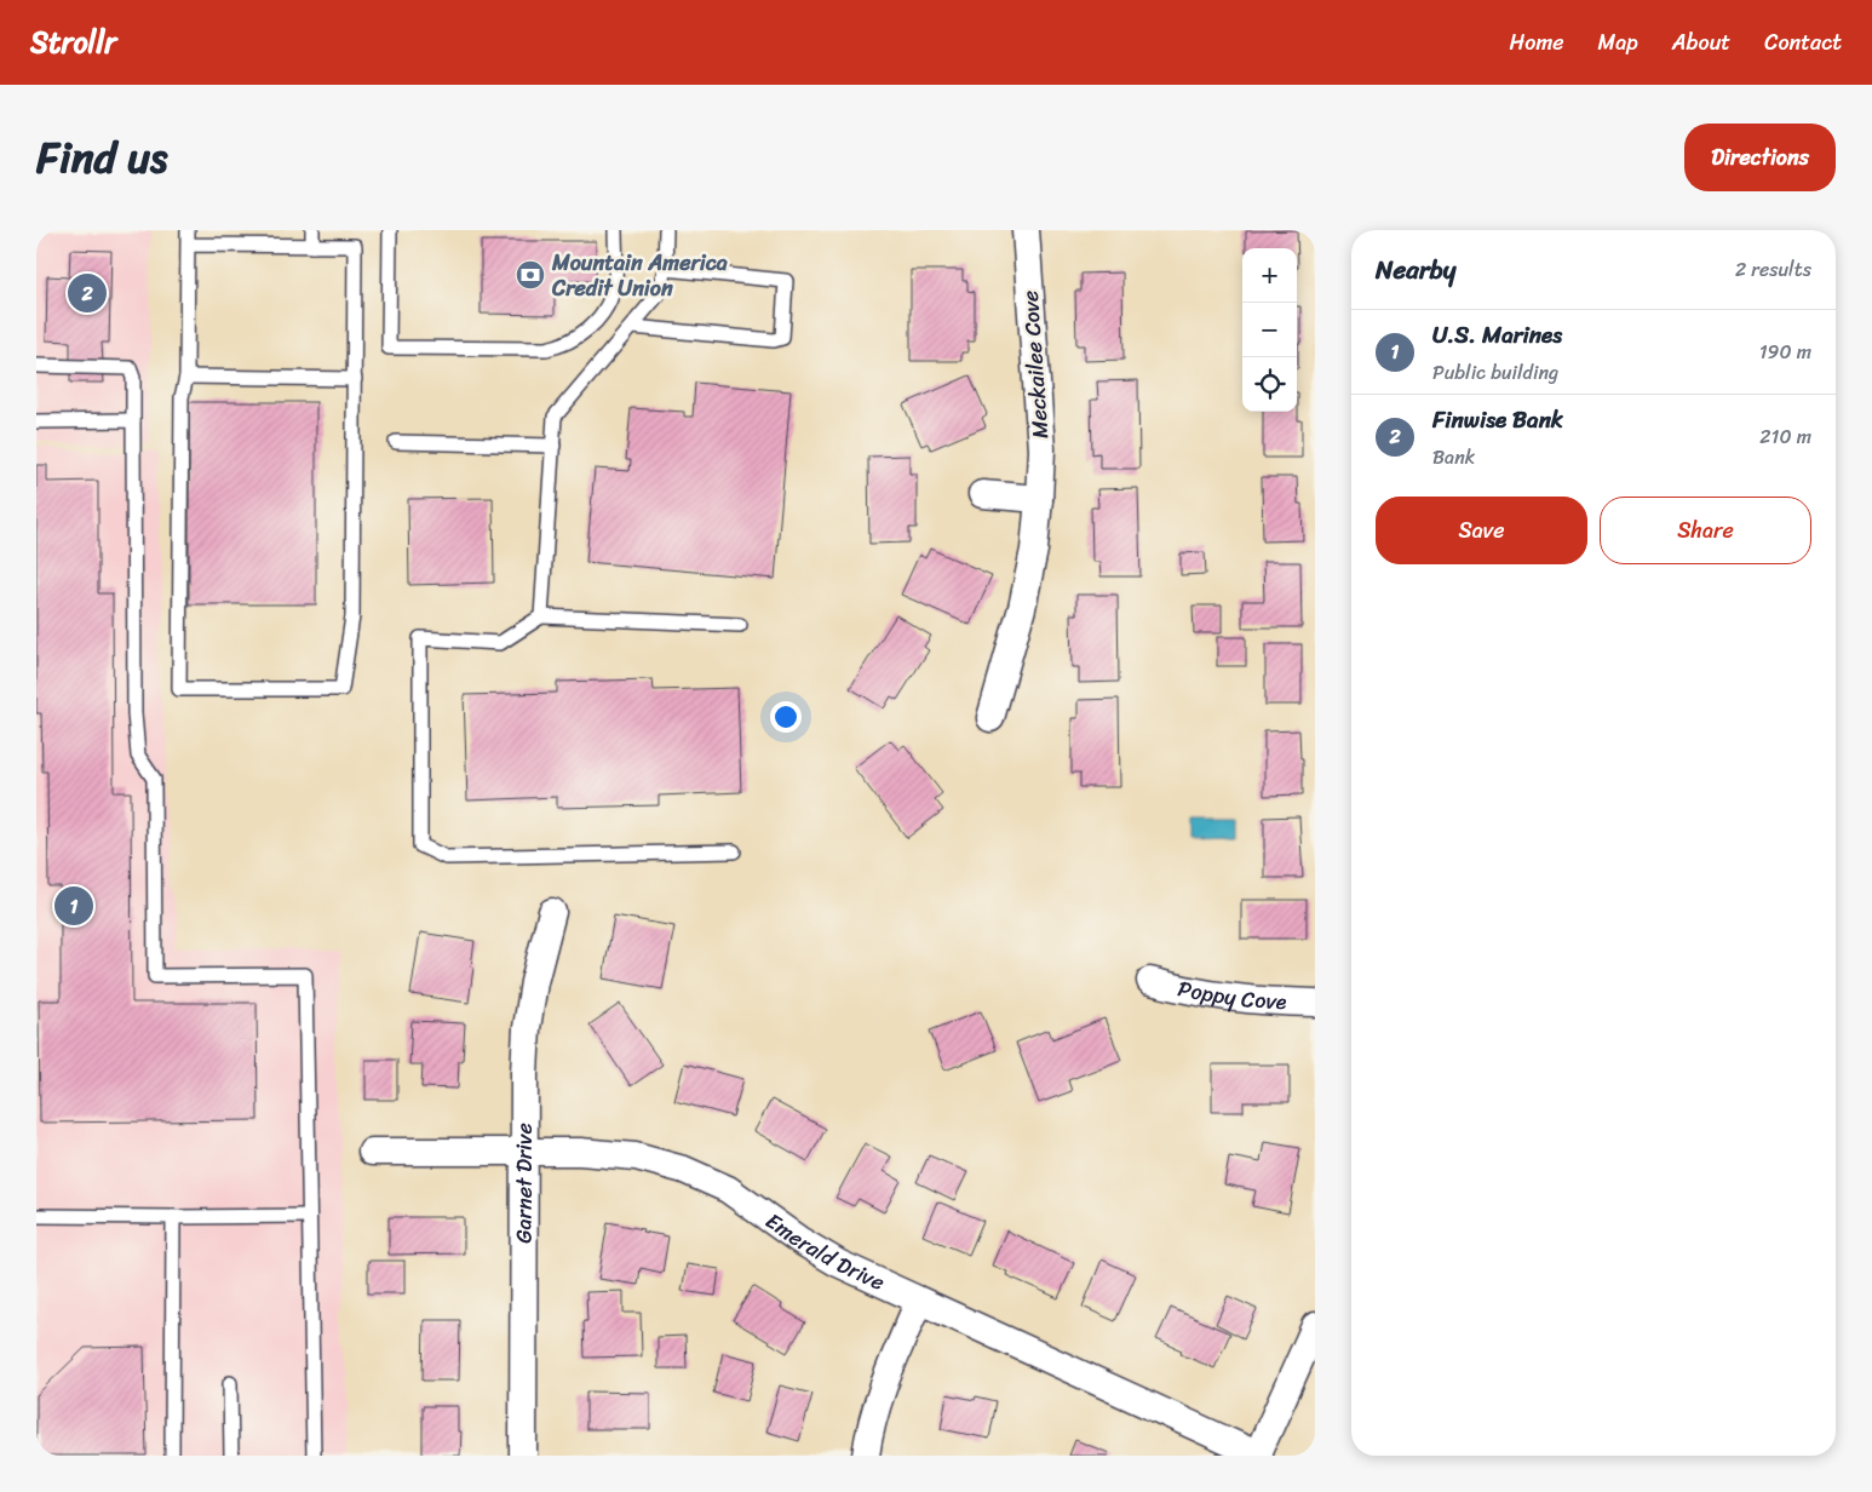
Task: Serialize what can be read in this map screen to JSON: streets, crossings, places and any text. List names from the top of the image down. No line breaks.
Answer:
{"streets":{"street":["Meckailee Cove","Poppy Cove","Garnet Drive","Emerald Drive"]},"crossings":[["Garnet Drive","Emerald Drive"]],"places":{"bank":["Mountain America Credit Union"]},"page":{"header":"Strollr","nav":["Home","Map","About","Contact"],"title":"Find us","buttons":["Directions",["Save","Share"]],"heading":["Nearby","2 results"],"map_buttons":["+","−"],"pins":["2","1"],"list":[{"mark":"1","name":"U.S. Marines","note":"Public building","value":"190 m"},{"mark":"2","name":"Finwise Bank","note":"Bank","value":"210 m"}]}}
